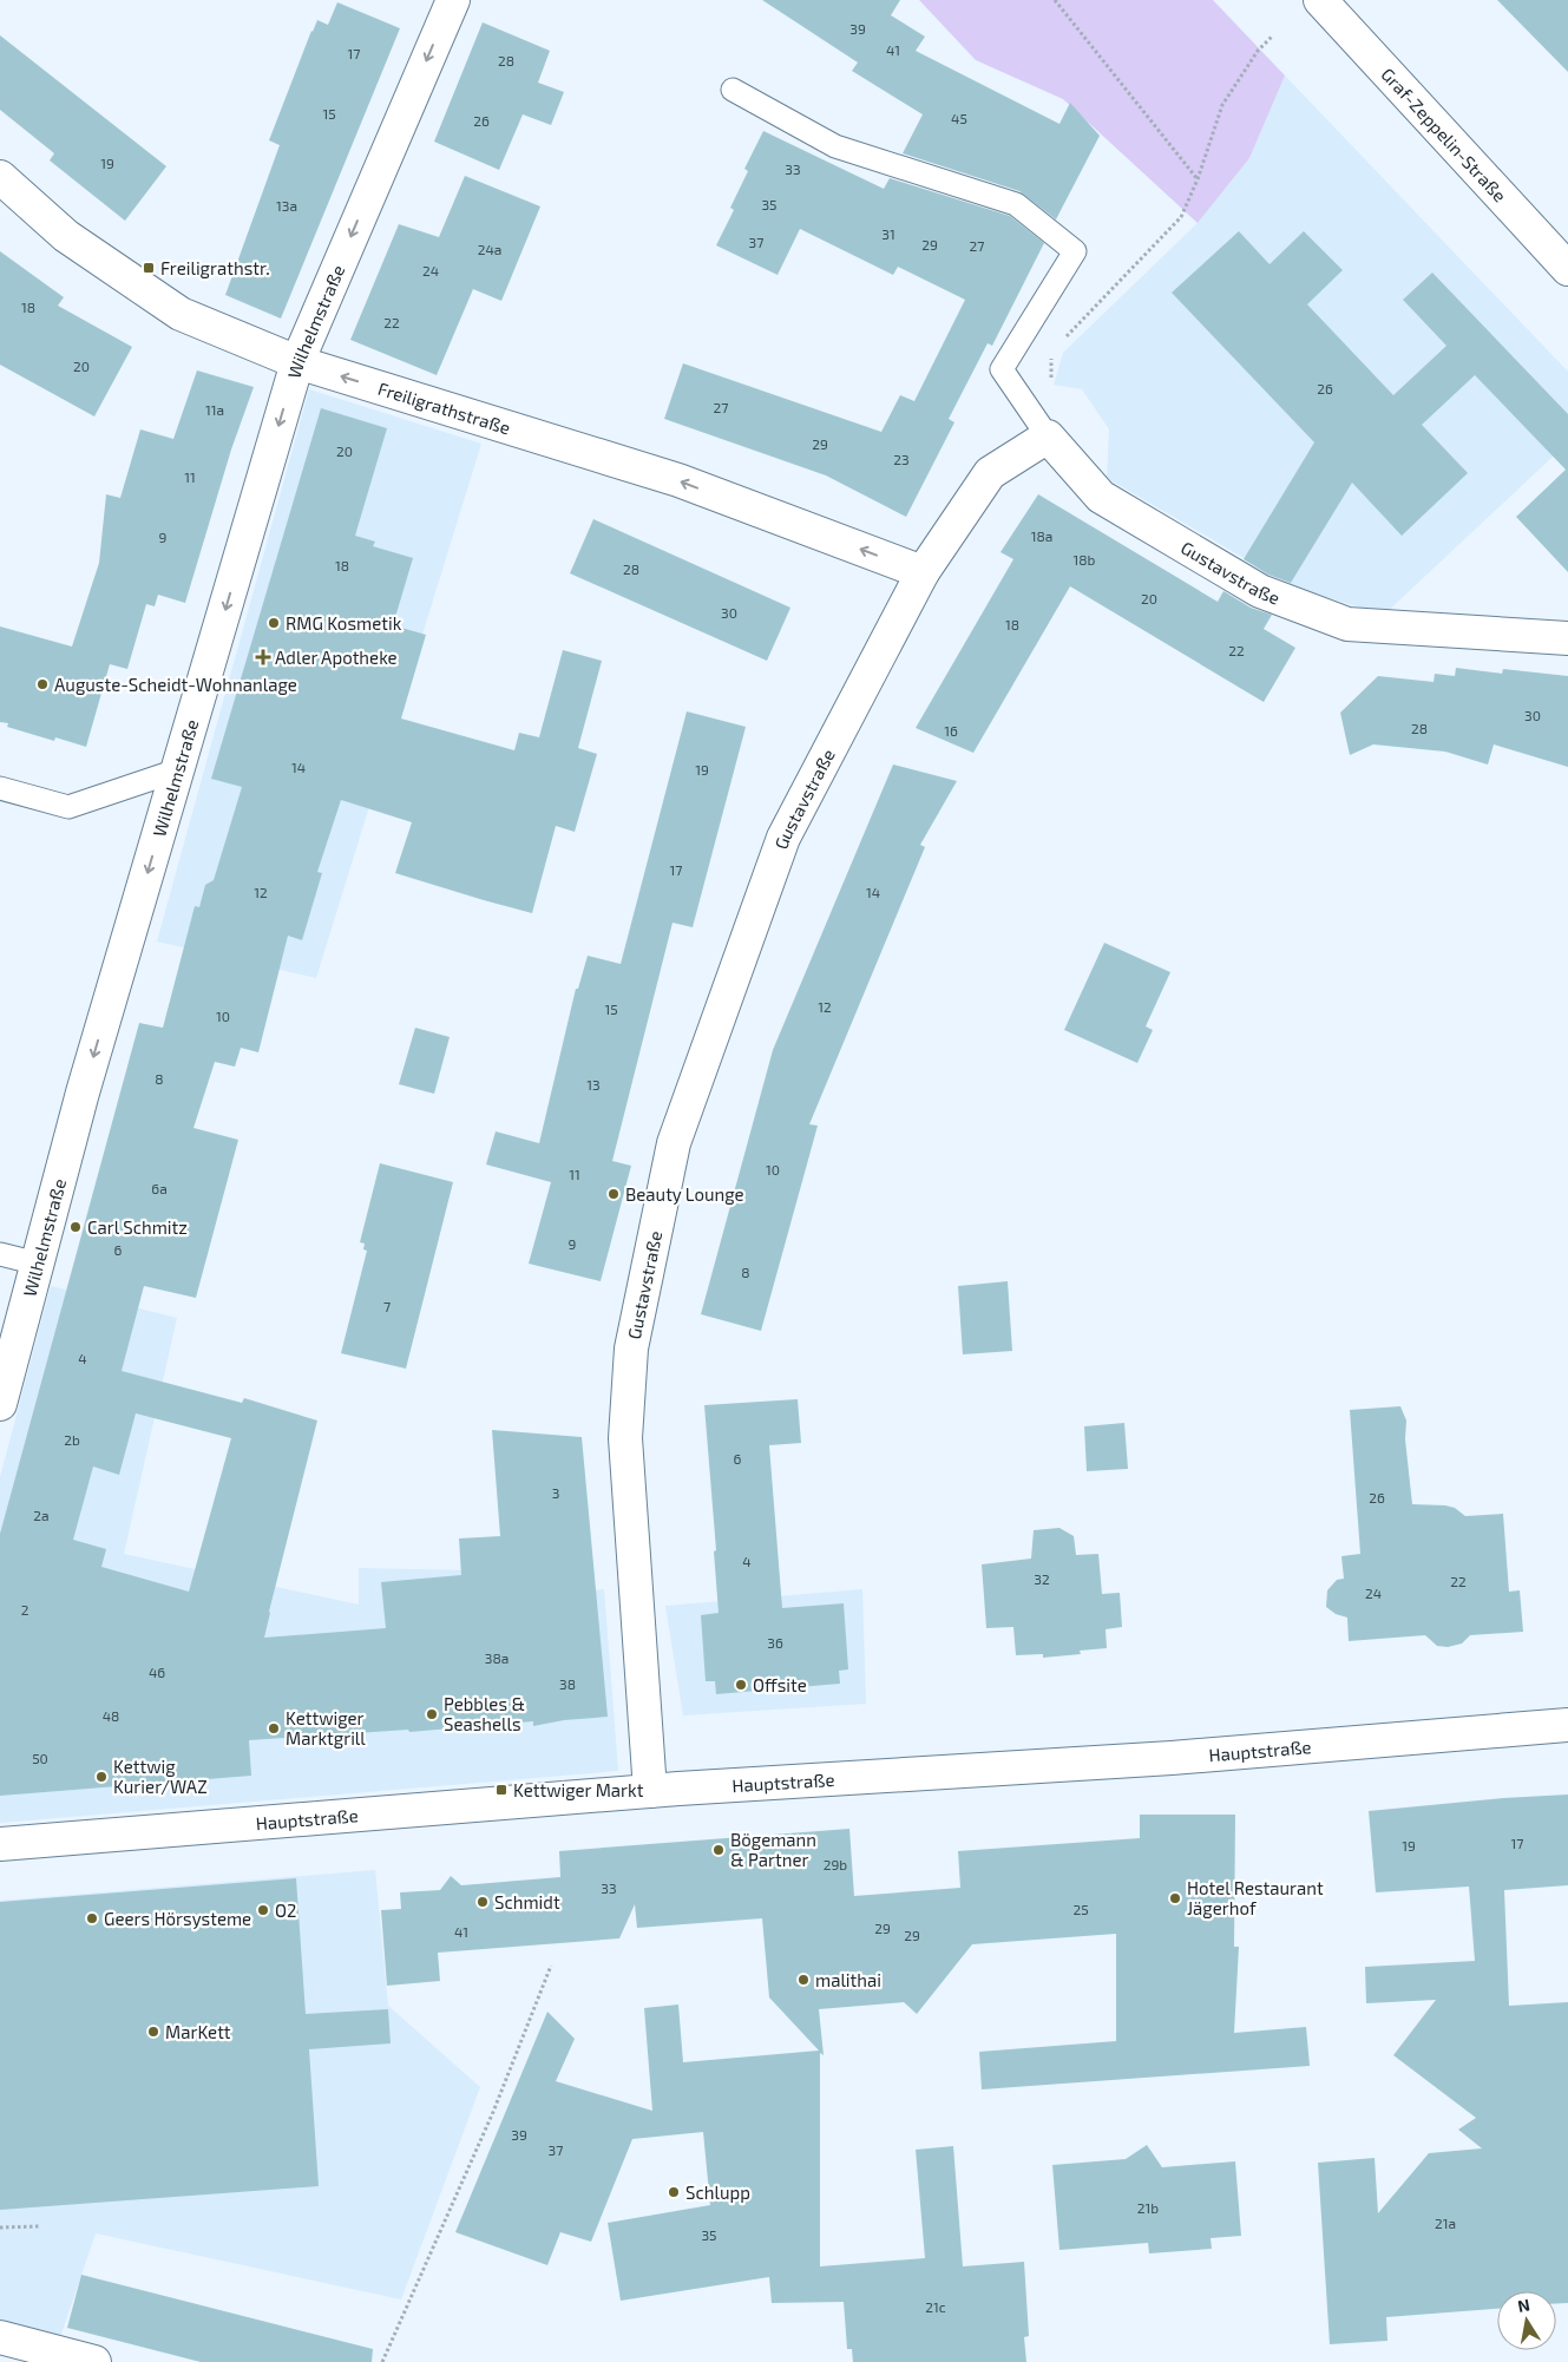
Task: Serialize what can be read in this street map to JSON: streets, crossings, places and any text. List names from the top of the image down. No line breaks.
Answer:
{"streets":{"street":["Graf-Zeppelin-Straße","Wilhelmstraße","Freiligrathstraße","Gustavstraße","Hauptstraße"]},"crossings":[["Wilhelmstraße","Freiligrathstraße"],["Freiligrathstraße","Gustavstraße"],["Gustavstraße","Hauptstraße"]],"one_way":["Wilhelmstraße","Freiligrathstraße"],"places":{"transit":["Freiligrathstr.","Kettwiger Markt"],"other":["RMG Kosmetik","Auguste-Scheidt-Wohnanlage","Beauty Lounge","Carl Schmitz","Offsite","Pebbles & Seashells","Kettwiger Marktgrill","Kettwig Kurier/WAZ","Bögemann & Partner","Hotel Restaurant Jägerhof","Schmidt","O2","Geers Hörsysteme","malithai","MarKett","Schlupp"],"health":["Adler Apotheke"]},"house_numbers":["39","41","17","28","15","45","26","19","33","35","13a","31","37","29","27","24a","24","18","22","20","26","27","11a","29","20","23","11","18a","9","18b","18","28","20","30","18","22","30","28","16","14","19","17","12","14","12","15","10","8","13","10","11","6a","9","6","8","7","4","2b","6","3","26","2a","4","32","22","24","2","36","38a","46","38","48","50","17","19","29b","33","25","29","41","29","39","37","21b","21a","35","21c"],"north":"top"}
